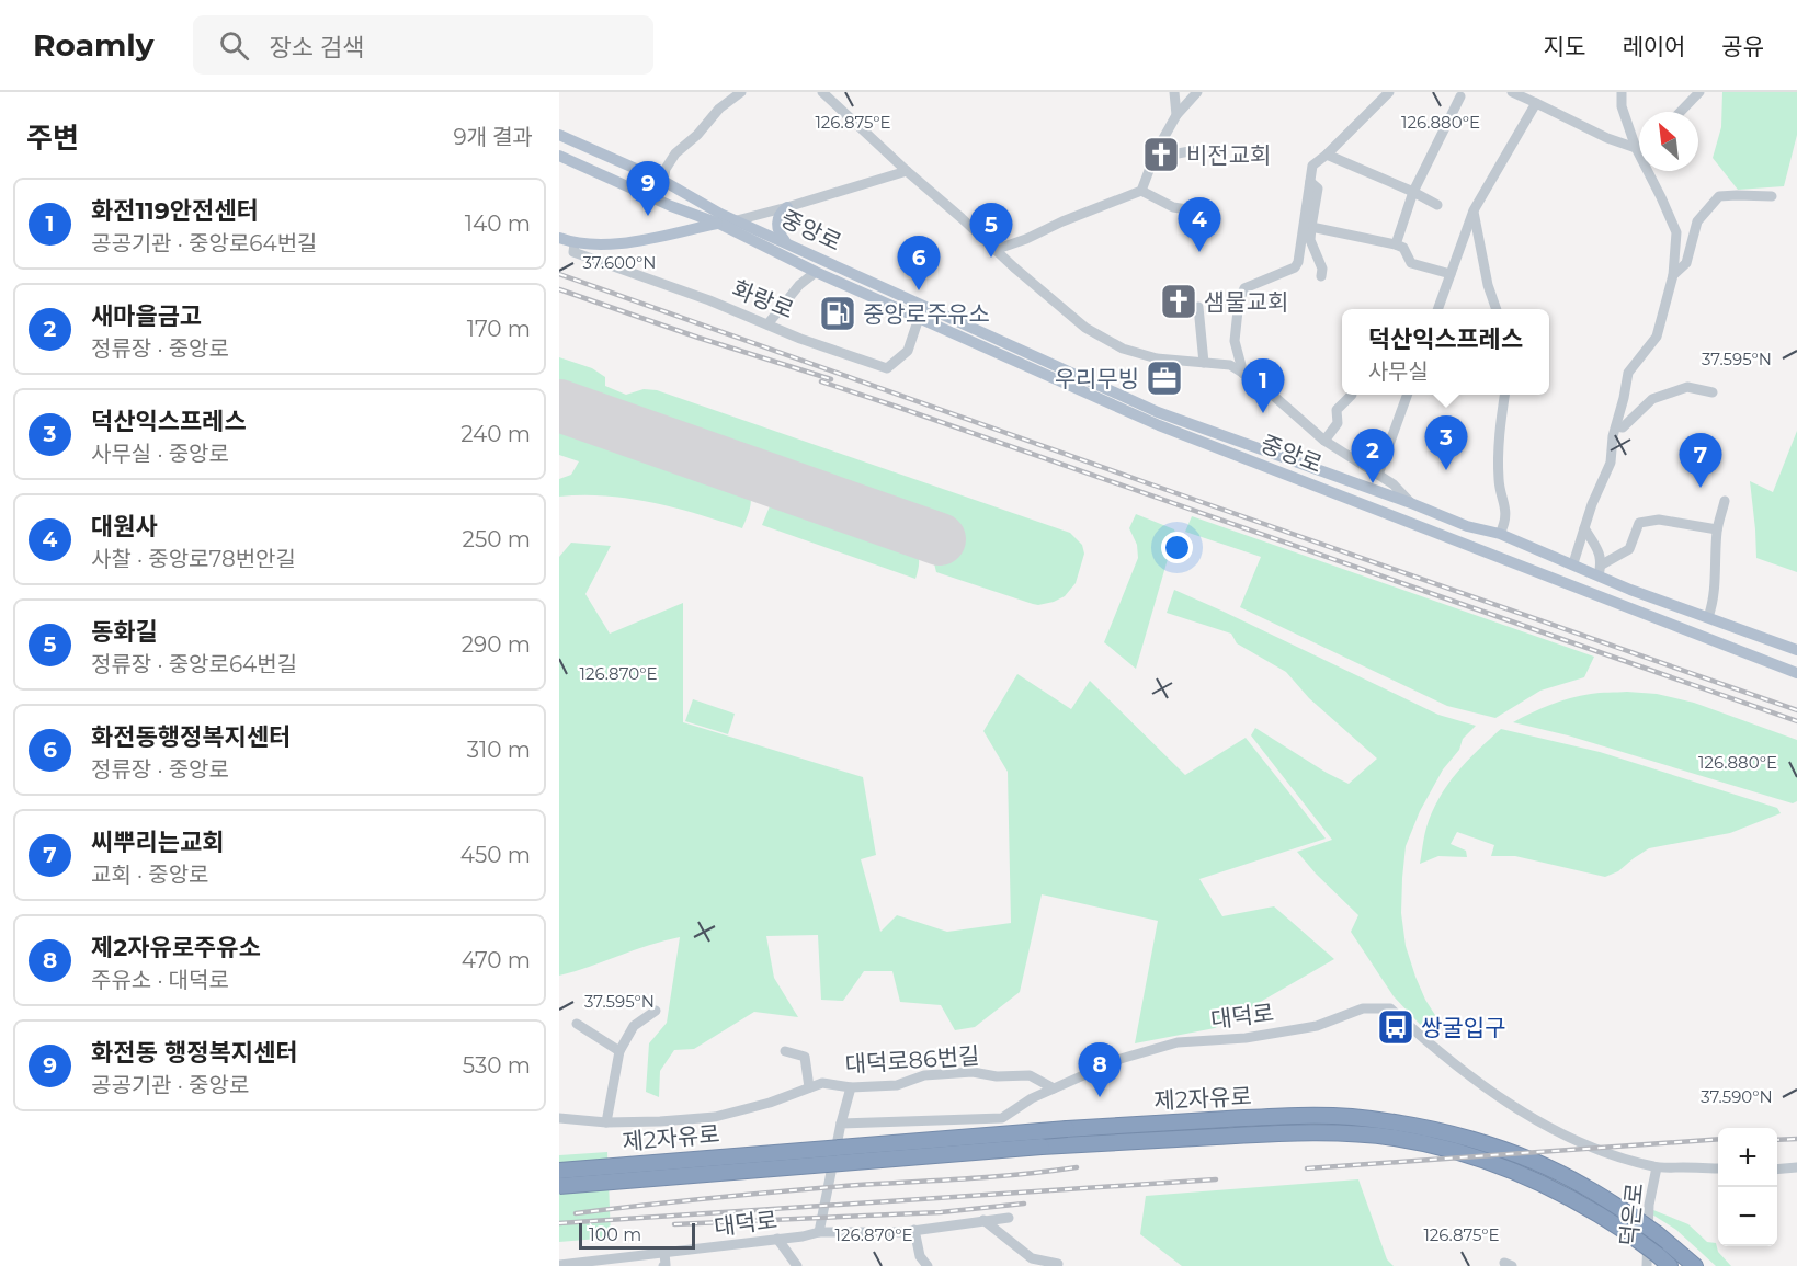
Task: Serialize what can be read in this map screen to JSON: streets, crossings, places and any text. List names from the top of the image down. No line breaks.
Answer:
{"streets":{"highway":["제2자유로"],"main road":["중앙로","화랑로"],"street":["대덕로","대덕로86번길","덕은로"]},"crossings":[["중앙로","화랑로"],["대덕로","대덕로86번길"],["대덕로","덕은로"],["제2자유로","덕은로"]],"places":{"church":["비전교회","샘물교회"],"fuel station":["중앙로주유소"],"office":["우리무빙"],"bus stop":["쌍굴입구"]},"scale_bar":"100 m","north":"top left","page":{"header":"Roamly","search":"장소 검색","nav":["지도","레이어","공유"],"heading":["주변","9개 결과"],"pins":["9","4","5","6","1","3","2","7","8"],"list":[{"mark":"1","name":"화전119안전센터","note":"공공기관 · 중앙로64번길","value":"140 m"},{"mark":"2","name":"새마을금고","note":"정류장 · 중앙로","value":"170 m"},{"mark":"3","name":"덕산익스프레스","note":"사무실 · 중앙로","value":"240 m"},{"mark":"4","name":"대원사","note":"사찰 · 중앙로78번안길","value":"250 m"},{"mark":"5","name":"동화길","note":"정류장 · 중앙로64번길","value":"290 m"},{"mark":"6","name":"화전동행정복지센터","note":"정류장 · 중앙로","value":"310 m"},{"mark":"7","name":"씨뿌리는교회","note":"교회 · 중앙로","value":"450 m"},{"mark":"8","name":"제2자유로주유소","note":"주유소 · 대덕로","value":"470 m"},{"mark":"9","name":"화전동 행정복지센터","note":"공공기관 · 중앙로","value":"530 m"}],"popup":["덕산익스프레스","사무실"],"map_buttons":["+","−"],"scale":"100 m"},"coordinates":["126.875°E","126.880°E","37.600°N","37.595°N","126.870°E","37.590°N"]}
